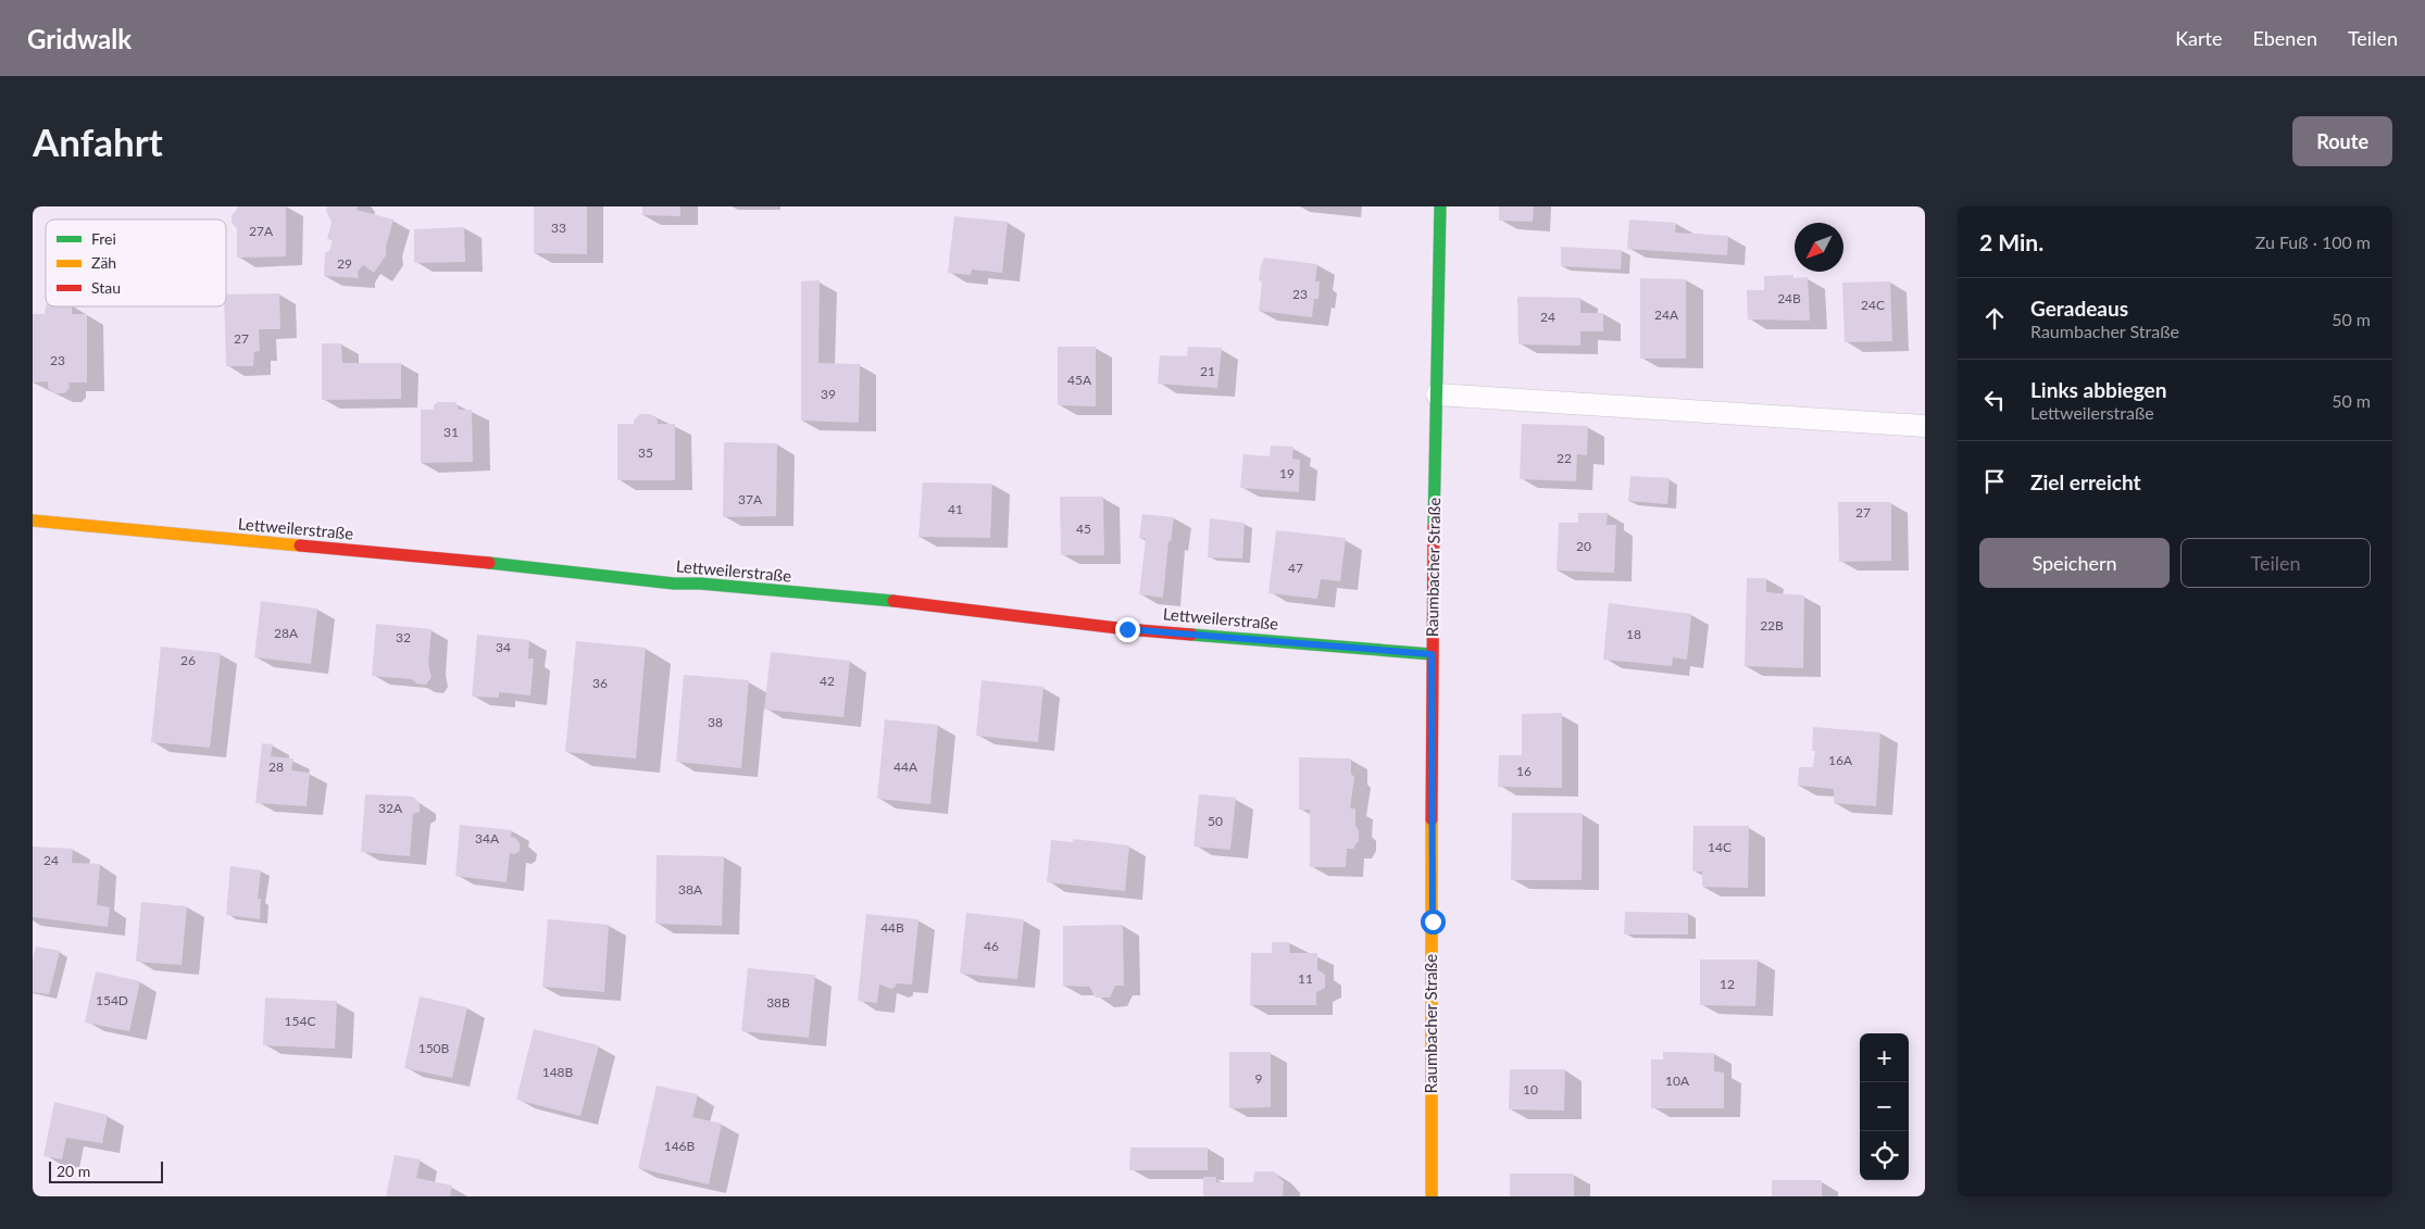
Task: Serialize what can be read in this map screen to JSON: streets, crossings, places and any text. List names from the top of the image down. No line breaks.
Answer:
{"streets":{"street":["Lettweilerstraße","Raumbacher Straße"]},"crossings":[["Lettweilerstraße","Raumbacher Straße"]],"house_numbers":["33","27A","29","23","24B","24C","24A","24","27","23","21","45A","39","31","35","22","19","37A","41","27","45","20","47","22B","28A","18","32","34","26","42","36","38","16A","28","44A","16","32A","50","34A","14C","24","38A","44B","46","11","12","154D","38B","154C","150B","148B","9","10A","10","146B"],"legend":["Frei","Zäh","Stau"],"scale_bar":"20 m","north":"bottom left","page":{"header":"Gridwalk","nav":["Karte","Ebenen","Teilen"],"buttons":["Route",["Speichern","Teilen"]],"title":"Anfahrt","heading":["2 Min.","Zu Fuß · 100 m"],"list":[["Geradeaus","Raumbacher Straße","50 m"],["Links abbiegen","Lettweilerstraße","50 m"],"Ziel erreicht"],"map_buttons":["+","−"],"scale":"20 m"}}
